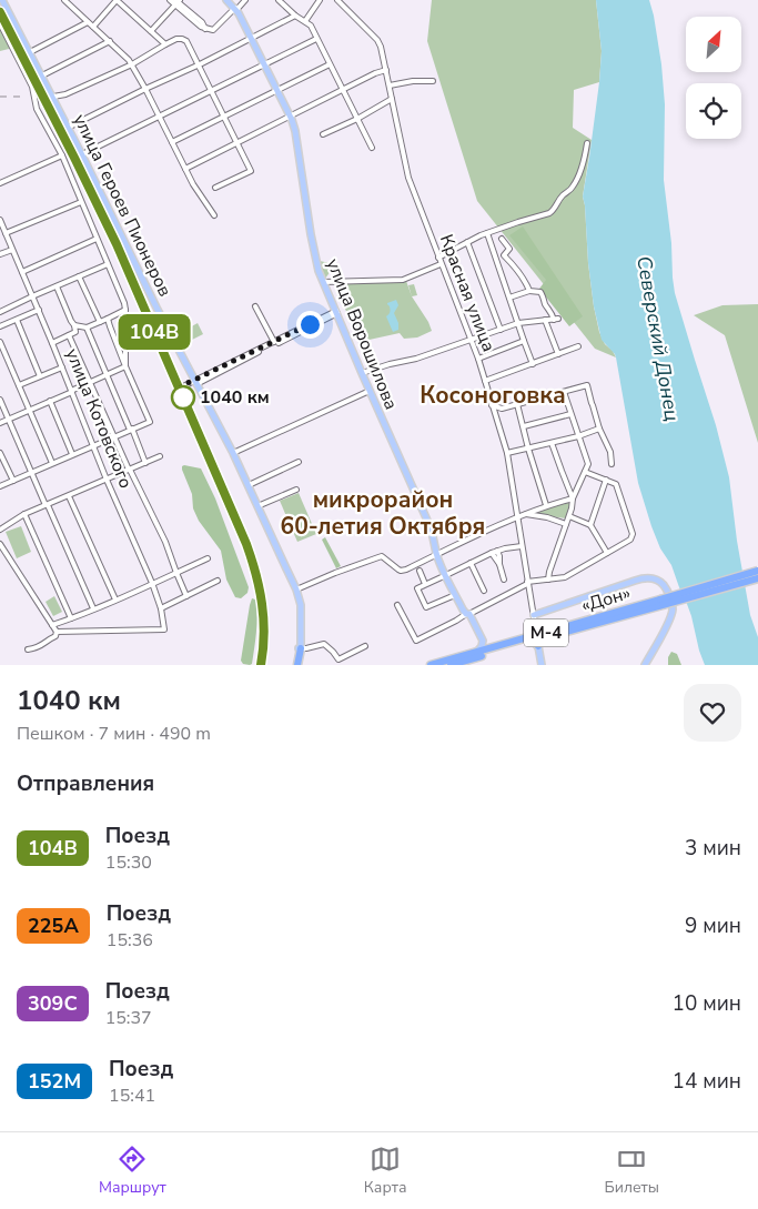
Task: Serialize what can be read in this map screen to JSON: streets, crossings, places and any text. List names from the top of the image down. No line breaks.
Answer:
{"streets":{"highway":["«Дон»","М-4"],"main road":["улица Героев Пионеров","улица Ворошилова"],"street":["Красная улица","улица Котовского"]},"districts":["Косоноговка","микрорайон 60-летия Октября"],"water":["Северский Донец"],"places":["1040 км"],"north":"top right","page":{"on_map":"104В","heading":[["1040 км","Пешком · 7 мин · 490 m"],"Отправления"],"list":[{"mark":"104В","name":"Поезд","note":"15:30","value":"3 мин"},{"mark":"225А","name":"Поезд","note":"15:36","value":"9 мин"},{"mark":"309С","name":"Поезд","note":"15:37","value":"10 мин"},{"mark":"152М","name":"Поезд","note":"15:41","value":"14 мин"}],"tabs":["Маршрут","Карта","Билеты"]}}
